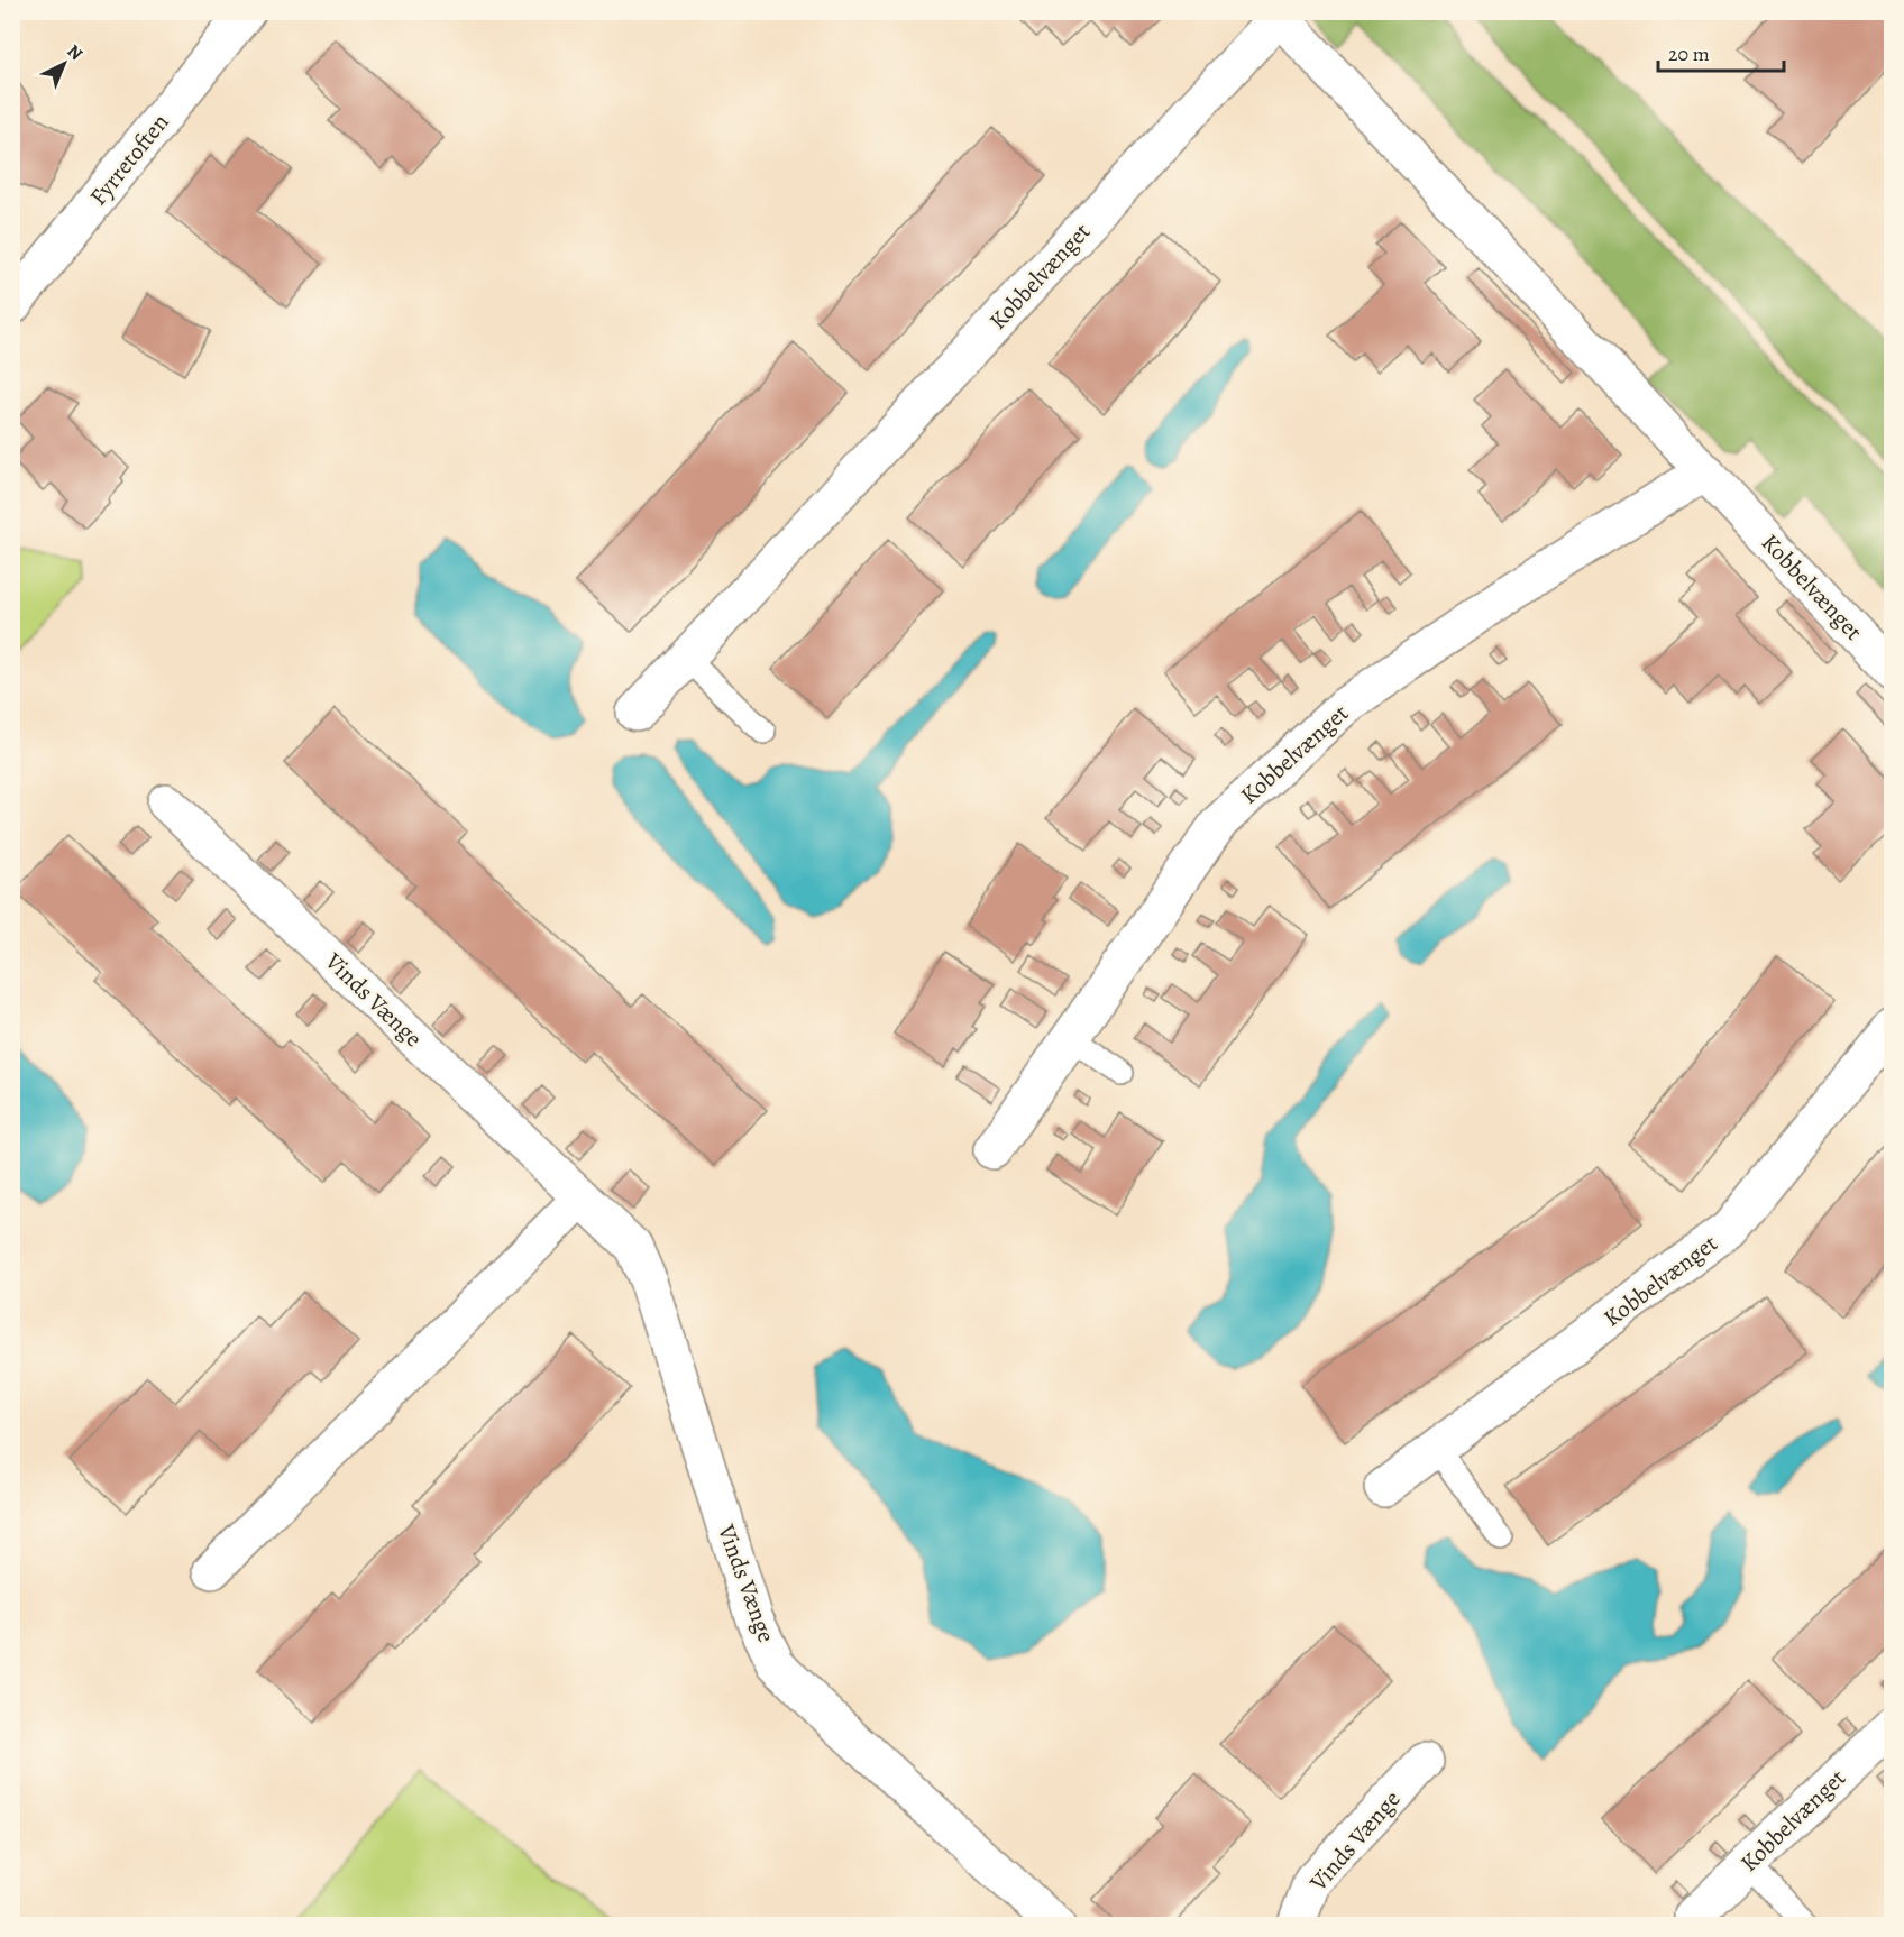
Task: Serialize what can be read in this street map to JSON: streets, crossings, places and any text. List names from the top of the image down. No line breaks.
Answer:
{"streets":{"street":["Fyrretoften","Kobbelvænget","Vinds Vænge"]},"scale_bar":"20 m","north":"top right"}
